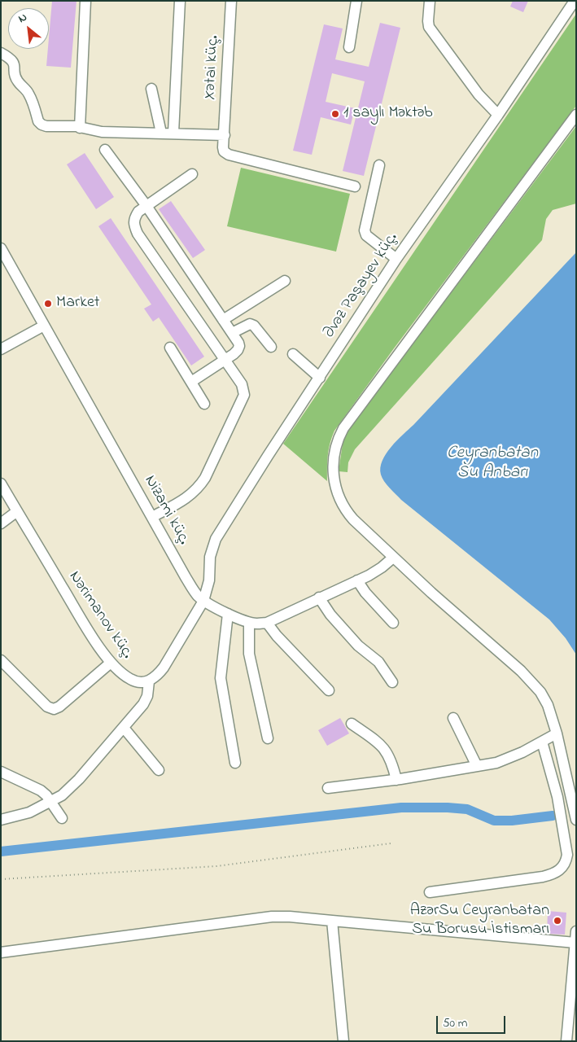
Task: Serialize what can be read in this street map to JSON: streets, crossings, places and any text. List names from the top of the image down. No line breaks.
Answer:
{"streets":{"street":["Xətai küç.","Əvəz Paşayev küç.","Nizami küç.","Nərimanov küç."]},"crossings":[["Əvəz Paşayev küç.","Nizami küç."]],"water":["Ceyranbatan Su Anbarı"],"places":["1 saylı Məktəb","Market","AzərSu Ceyranbatan Su Borusu İstismarı"],"scale_bar":"50 m","north":"top left"}
